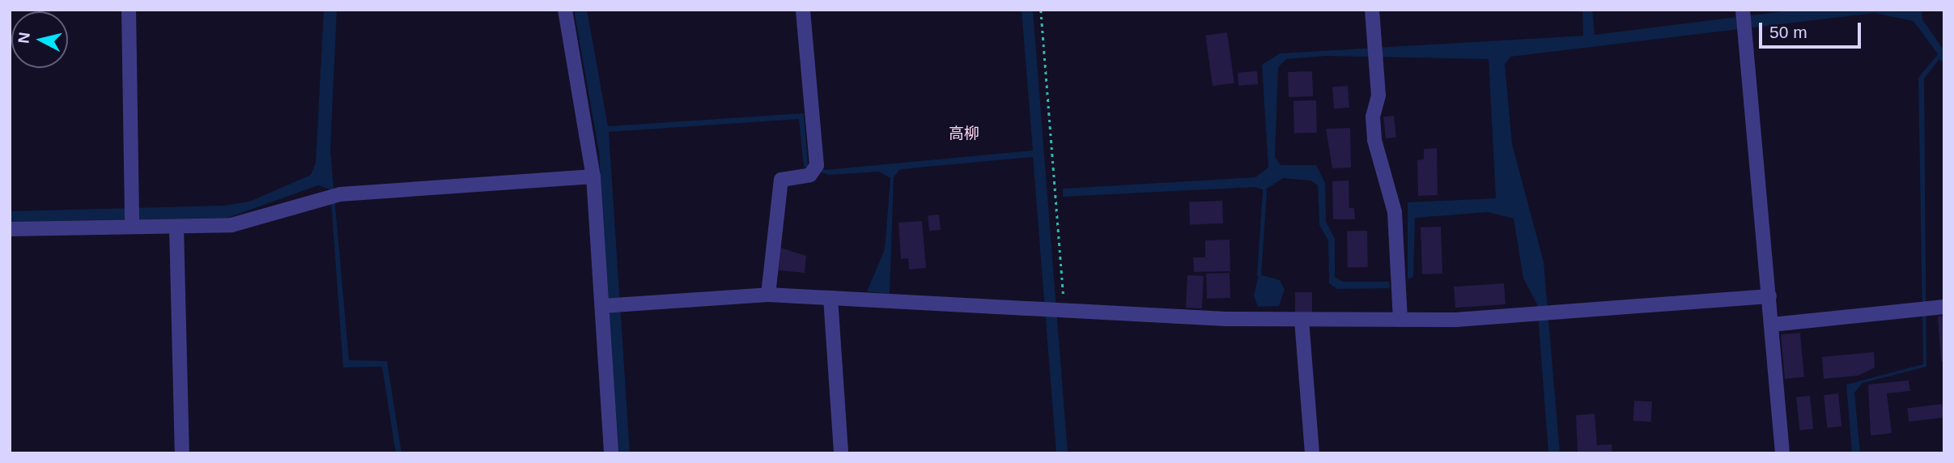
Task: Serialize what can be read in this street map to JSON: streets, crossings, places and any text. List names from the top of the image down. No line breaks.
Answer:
{"districts":["高柳"],"scale_bar":"50 m","north":"left"}
